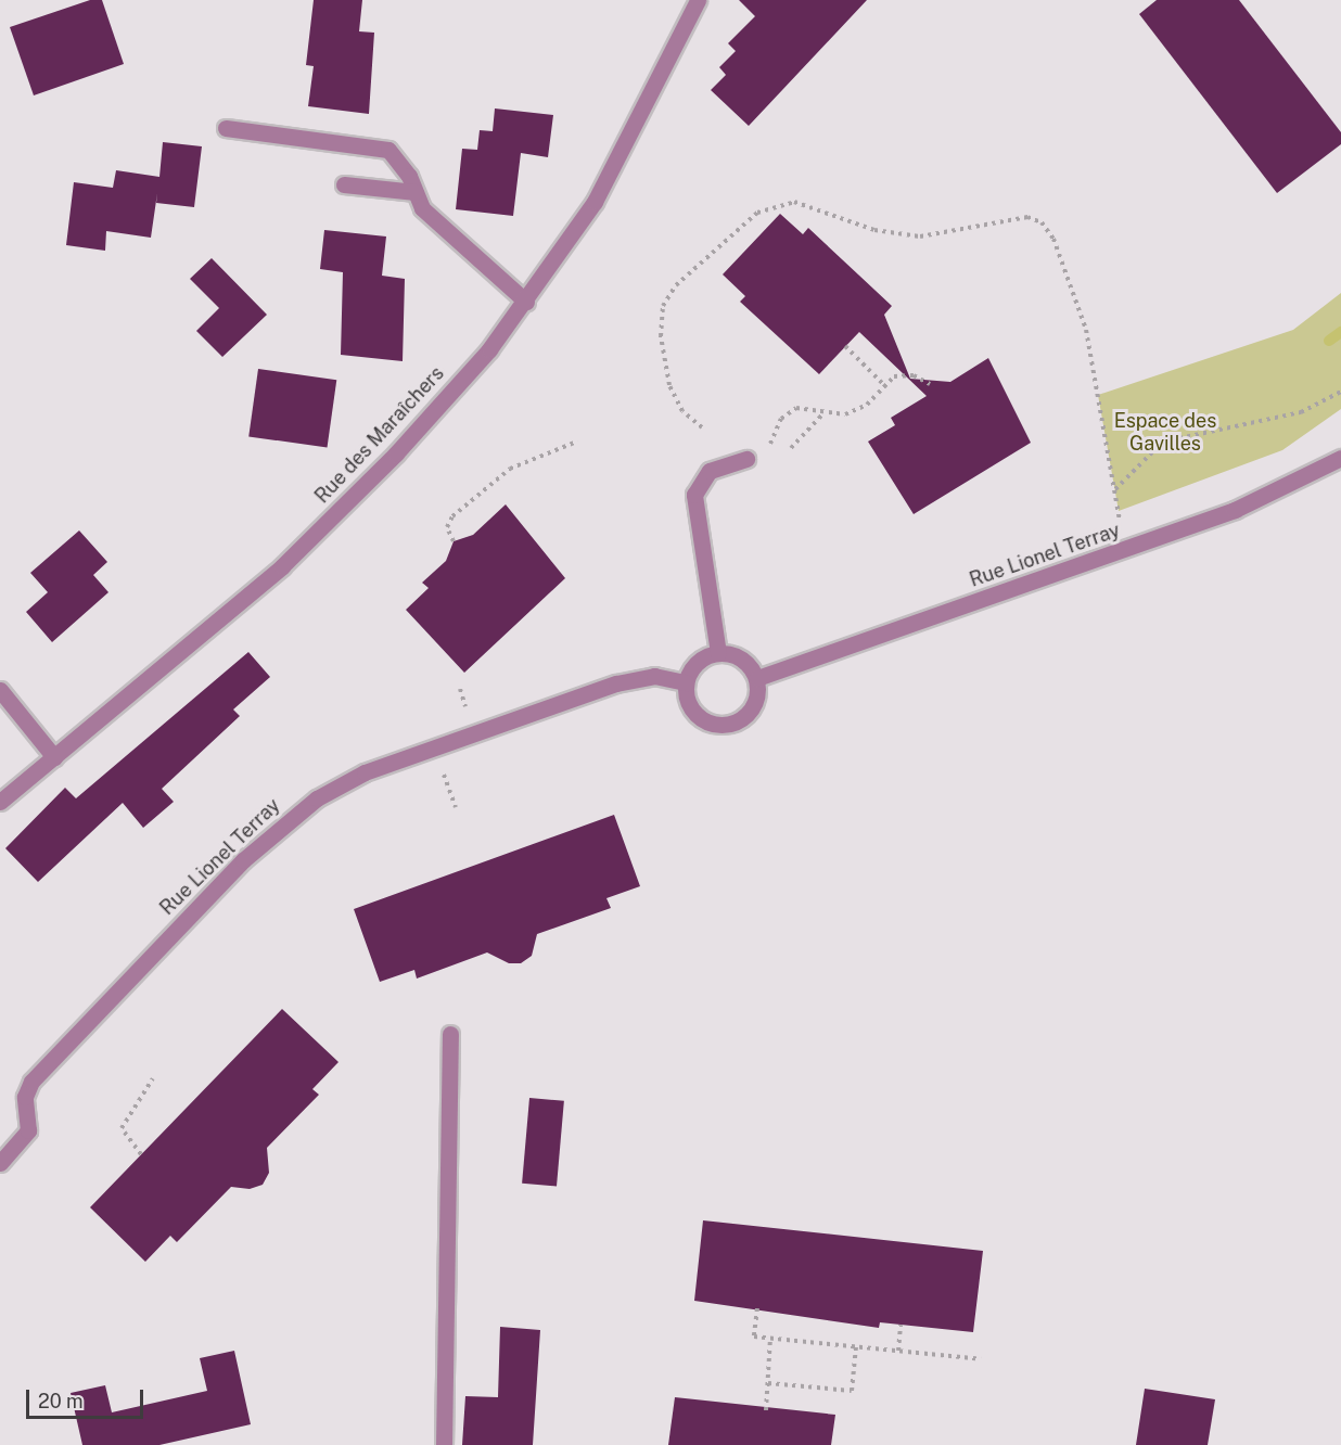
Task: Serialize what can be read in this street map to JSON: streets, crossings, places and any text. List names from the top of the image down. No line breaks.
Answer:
{"streets":{"street":["Rue des Maraîchers","Rue Lionel Terray"]},"parks":["Espace des Gavilles"],"scale_bar":"20 m"}
